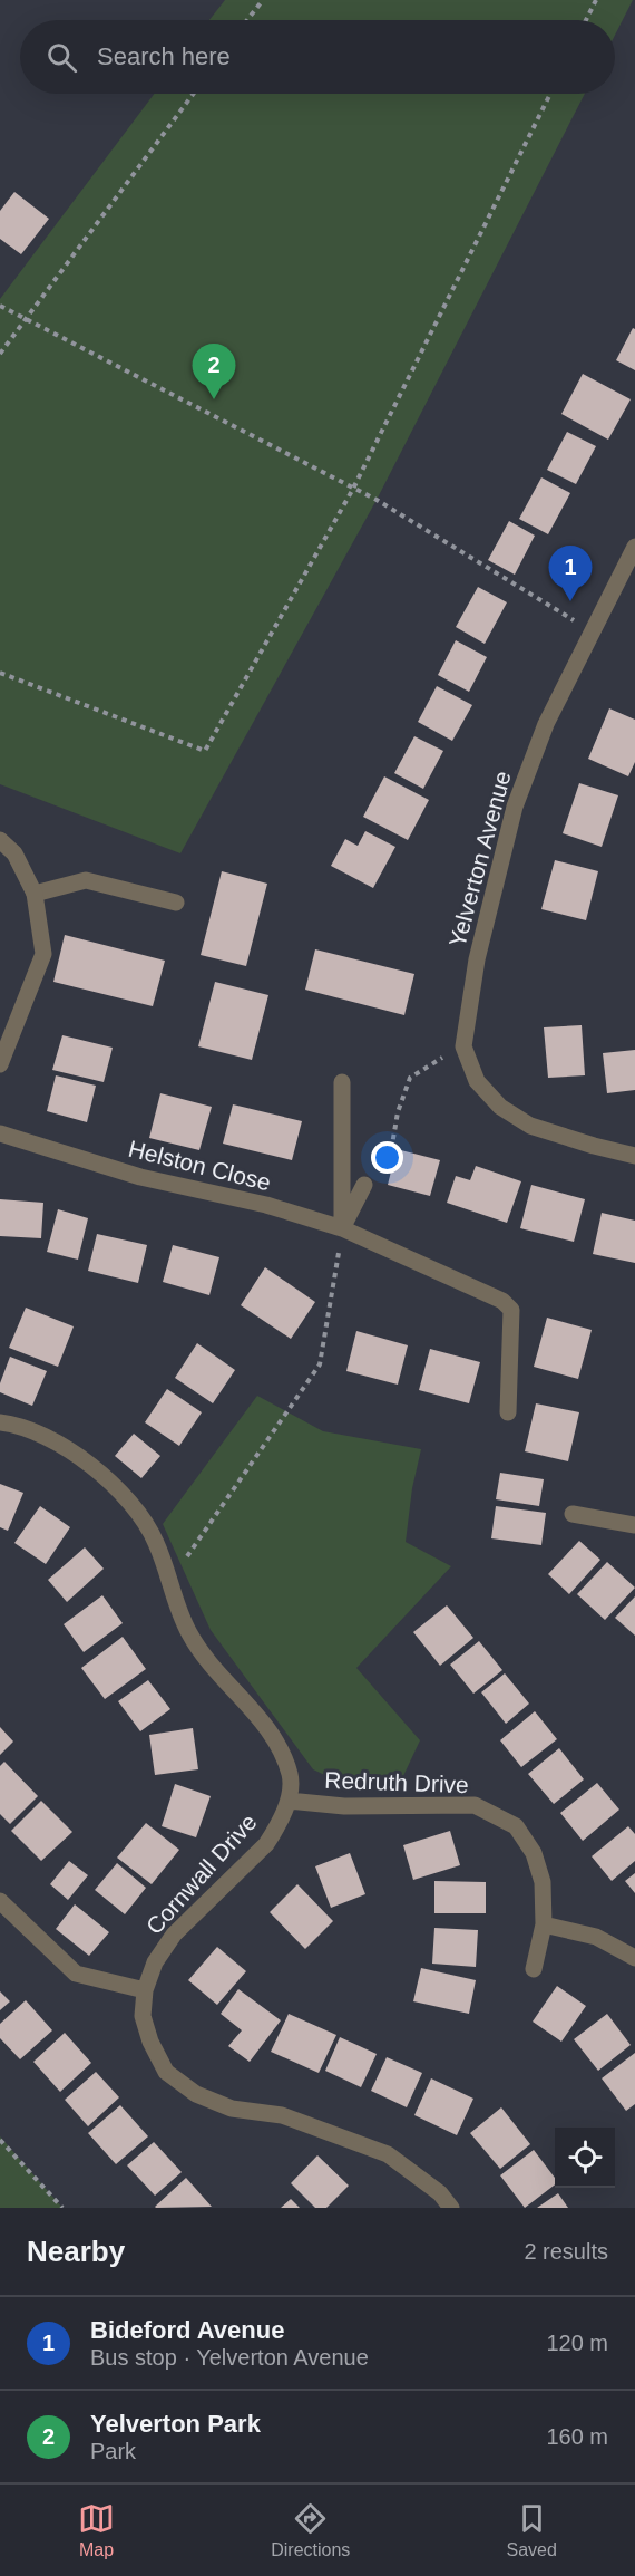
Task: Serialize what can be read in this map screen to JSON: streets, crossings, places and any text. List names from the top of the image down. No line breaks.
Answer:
{"streets":{"street":["Yelverton Avenue","Helston Close","Redruth Drive","Cornwall Drive"]},"crossings":[["Redruth Drive","Cornwall Drive"]],"page":{"search":"Search here","pins":["2","1"],"heading":["Nearby","2 results"],"list":[{"mark":"1","name":"Bideford Avenue","note":"Bus stop · Yelverton Avenue","value":"120 m"},{"mark":"2","name":"Yelverton Park","note":"Park","value":"160 m"}],"nav":["Map","Directions","Saved"]}}
